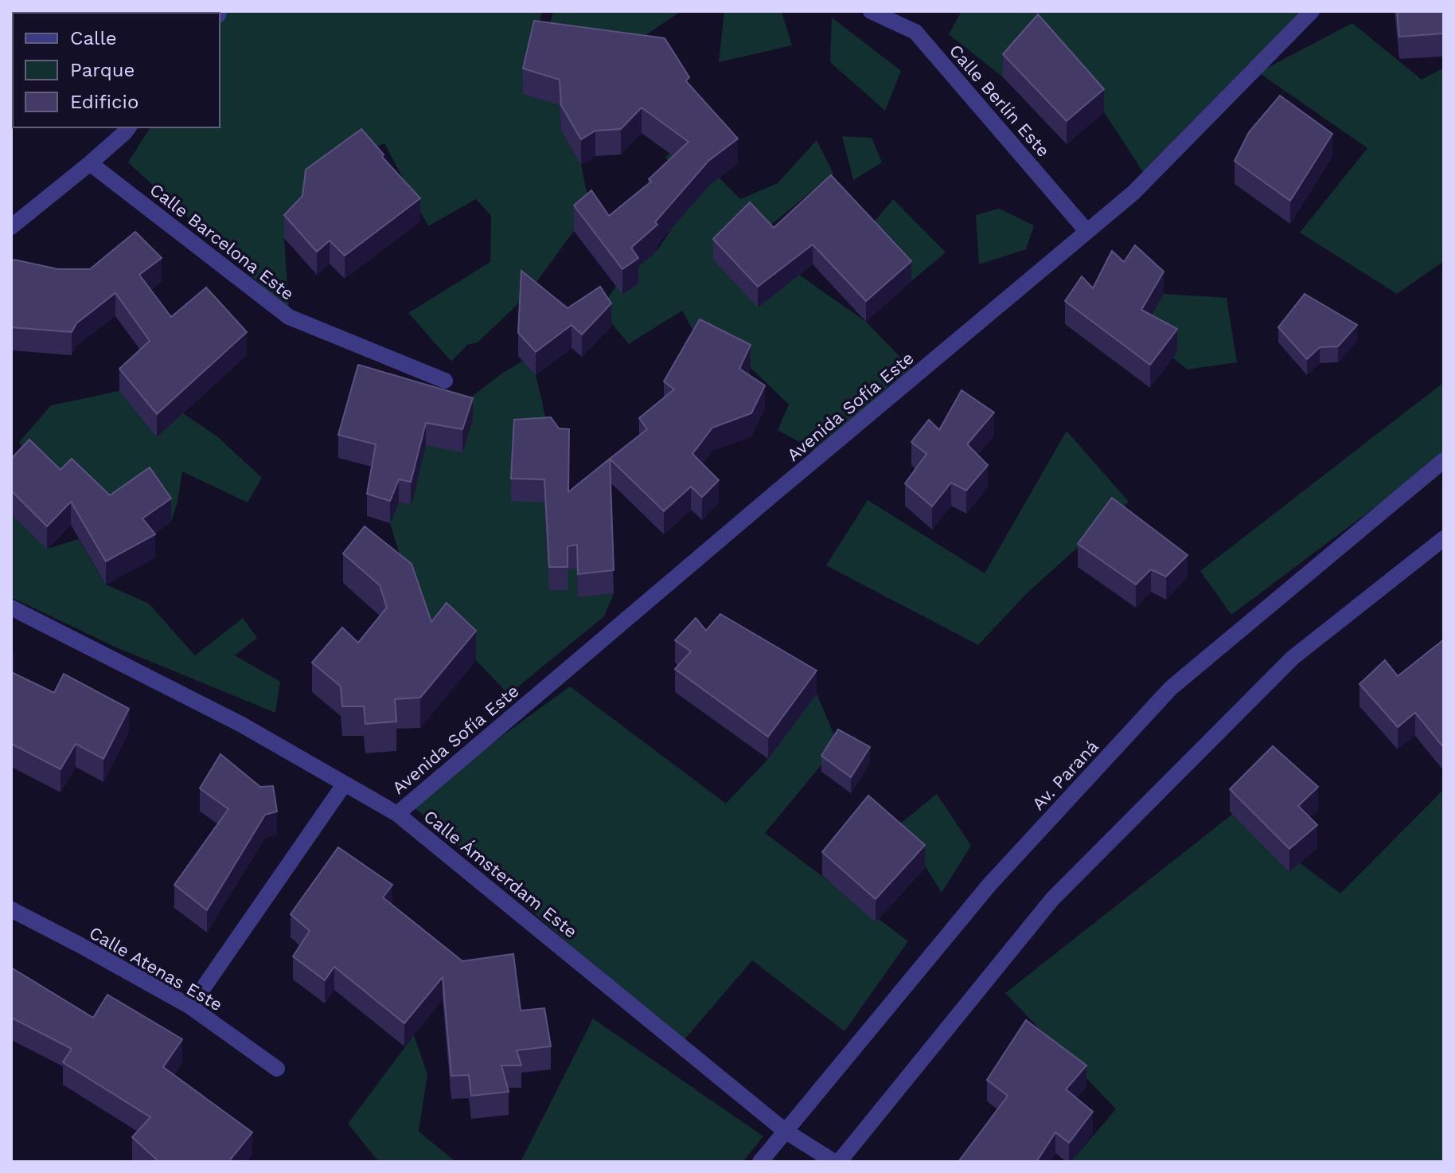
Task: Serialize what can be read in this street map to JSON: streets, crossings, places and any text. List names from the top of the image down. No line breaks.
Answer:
{"streets":{"street":["Calle Berlín Este","Calle Barcelona Este","Avenida Sofía Este","Av. Paraná","Calle Ámsterdam Este","Calle Atenas Este"]},"crossings":[["Calle Berlín Este","Avenida Sofía Este"],["Avenida Sofía Este","Calle Ámsterdam Este"],["Av. Paraná","Calle Ámsterdam Este"]],"legend":["Calle","Parque","Edificio"]}
